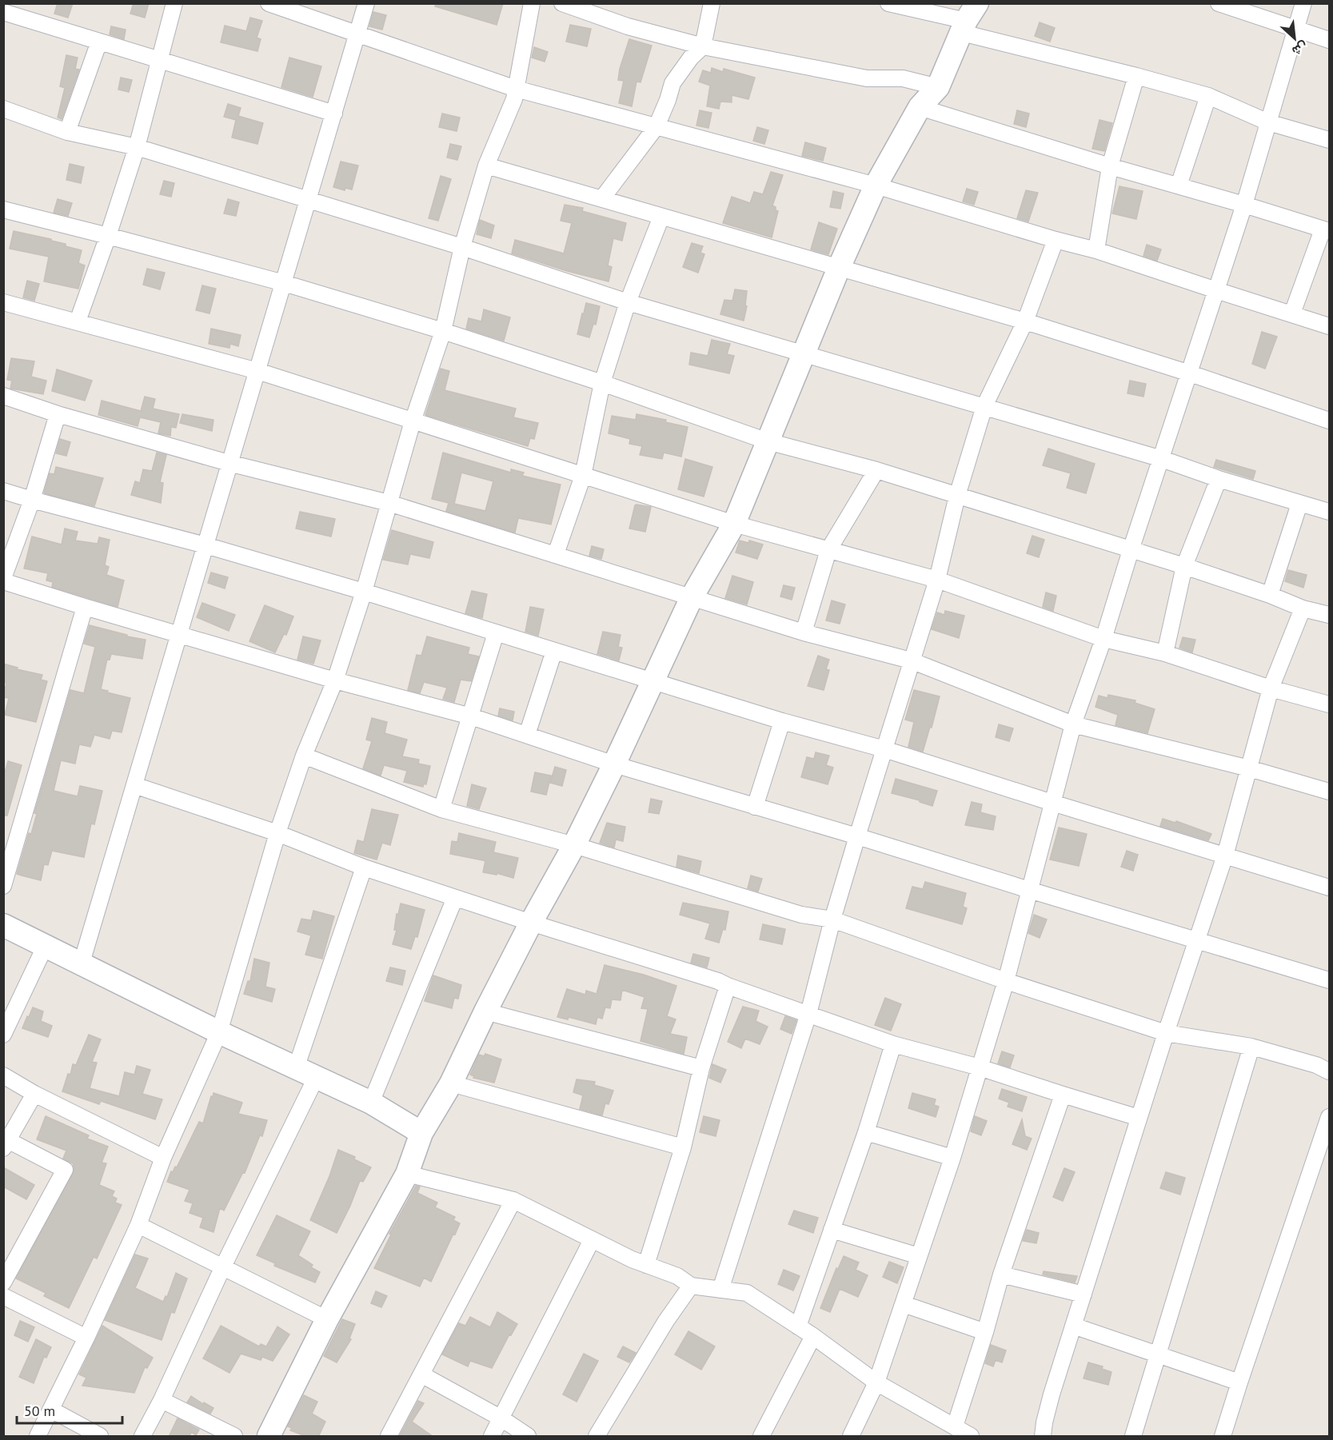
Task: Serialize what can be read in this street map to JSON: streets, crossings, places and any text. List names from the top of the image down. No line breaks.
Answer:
{"scale_bar":"50 m","north":"bottom right"}
